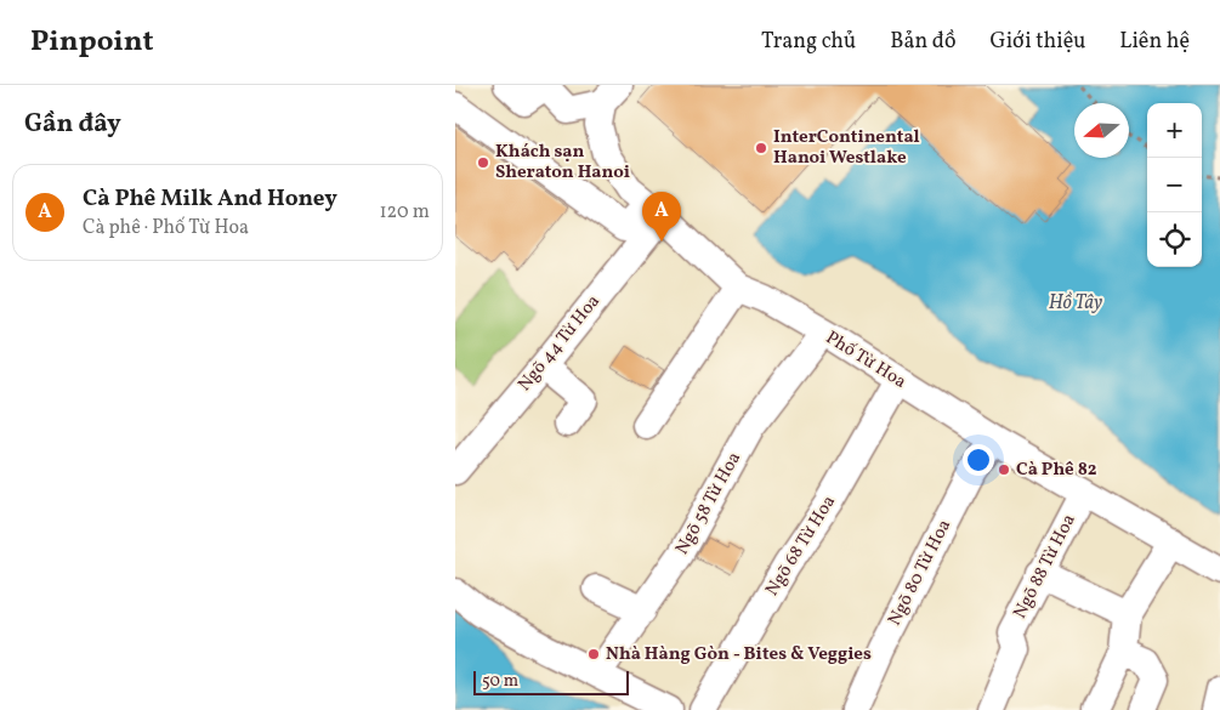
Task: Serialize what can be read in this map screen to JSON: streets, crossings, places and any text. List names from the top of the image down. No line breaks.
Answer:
{"streets":{"street":["Ngõ 44 Từ Hoa","Phố Từ Hoa","Ngõ 58 Từ Hoa","Ngõ 68 Từ Hoa","Ngõ 88 Từ Hoa","Ngõ 80 Từ Hoa"]},"crossings":[["Ngõ 44 Từ Hoa","Phố Từ Hoa"],["Phố Từ Hoa","Ngõ 58 Từ Hoa"],["Phố Từ Hoa","Ngõ 68 Từ Hoa"],["Phố Từ Hoa","Ngõ 88 Từ Hoa"],["Phố Từ Hoa","Ngõ 80 Từ Hoa"]],"water":["Hồ Tây"],"places":["InterContinental Hanoi Westlake","Khách sạn Sheraton Hanoi","Cà Phê 82","Nhà Hàng Gòn - Bites & Veggies"],"scale_bar":"50 m","north":"left","page":{"header":"Pinpoint","nav":["Trang chủ","Bản đồ","Giới thiệu","Liên hệ"],"heading":"Gần đây","map_buttons":["+","−"],"list":[{"mark":"A","name":"Cà Phê Milk And Honey","note":"Cà phê · Phố Từ Hoa","value":"120 m"}],"pins":"A","scale":"50 m"}}
